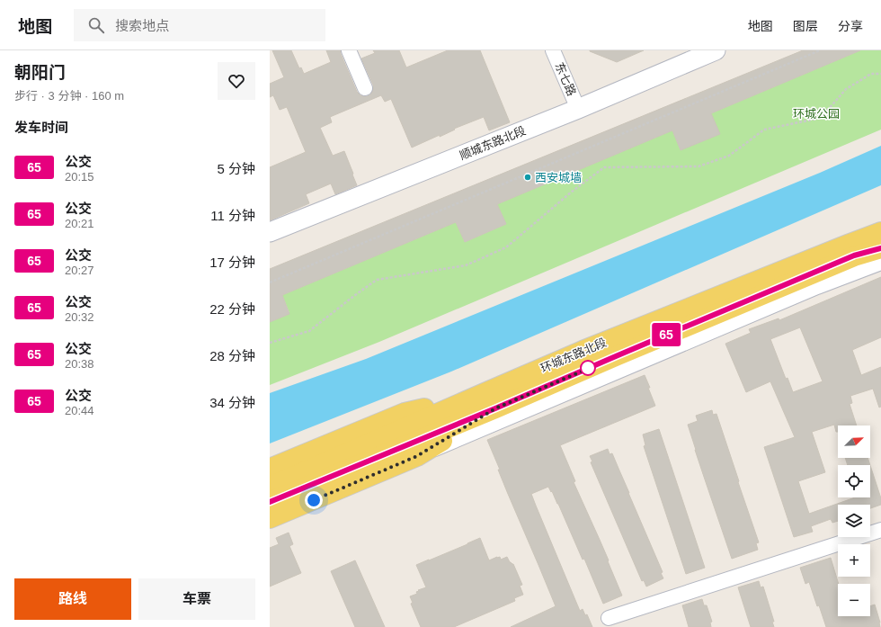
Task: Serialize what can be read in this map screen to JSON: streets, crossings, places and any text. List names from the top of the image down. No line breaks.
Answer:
{"streets":{"main road":["环城东路北段"],"street":["东七路","顺城东路北段"]},"crossings":[["东七路","顺城东路北段"]],"parks":["环城公园"],"places":["西安城墙"],"lines":["bus line 65"],"north":"top right","page":{"header":"地图","search":"搜索地点","nav":["地图","图层","分享"],"heading":[["朝阳门","步行 · 3 分钟 · 160 m"],"发车时间"],"on_map":"65","list":[{"mark":"65","name":"公交","note":"20:15","value":"5 分钟"},{"mark":"65","name":"公交","note":"20:21","value":"11 分钟"},{"mark":"65","name":"公交","note":"20:27","value":"17 分钟"},{"mark":"65","name":"公交","note":"20:32","value":"22 分钟"},{"mark":"65","name":"公交","note":"20:38","value":"28 分钟"},{"mark":"65","name":"公交","note":"20:44","value":"34 分钟"}],"map_buttons":["+","−"],"buttons":["路线","车票"]}}
